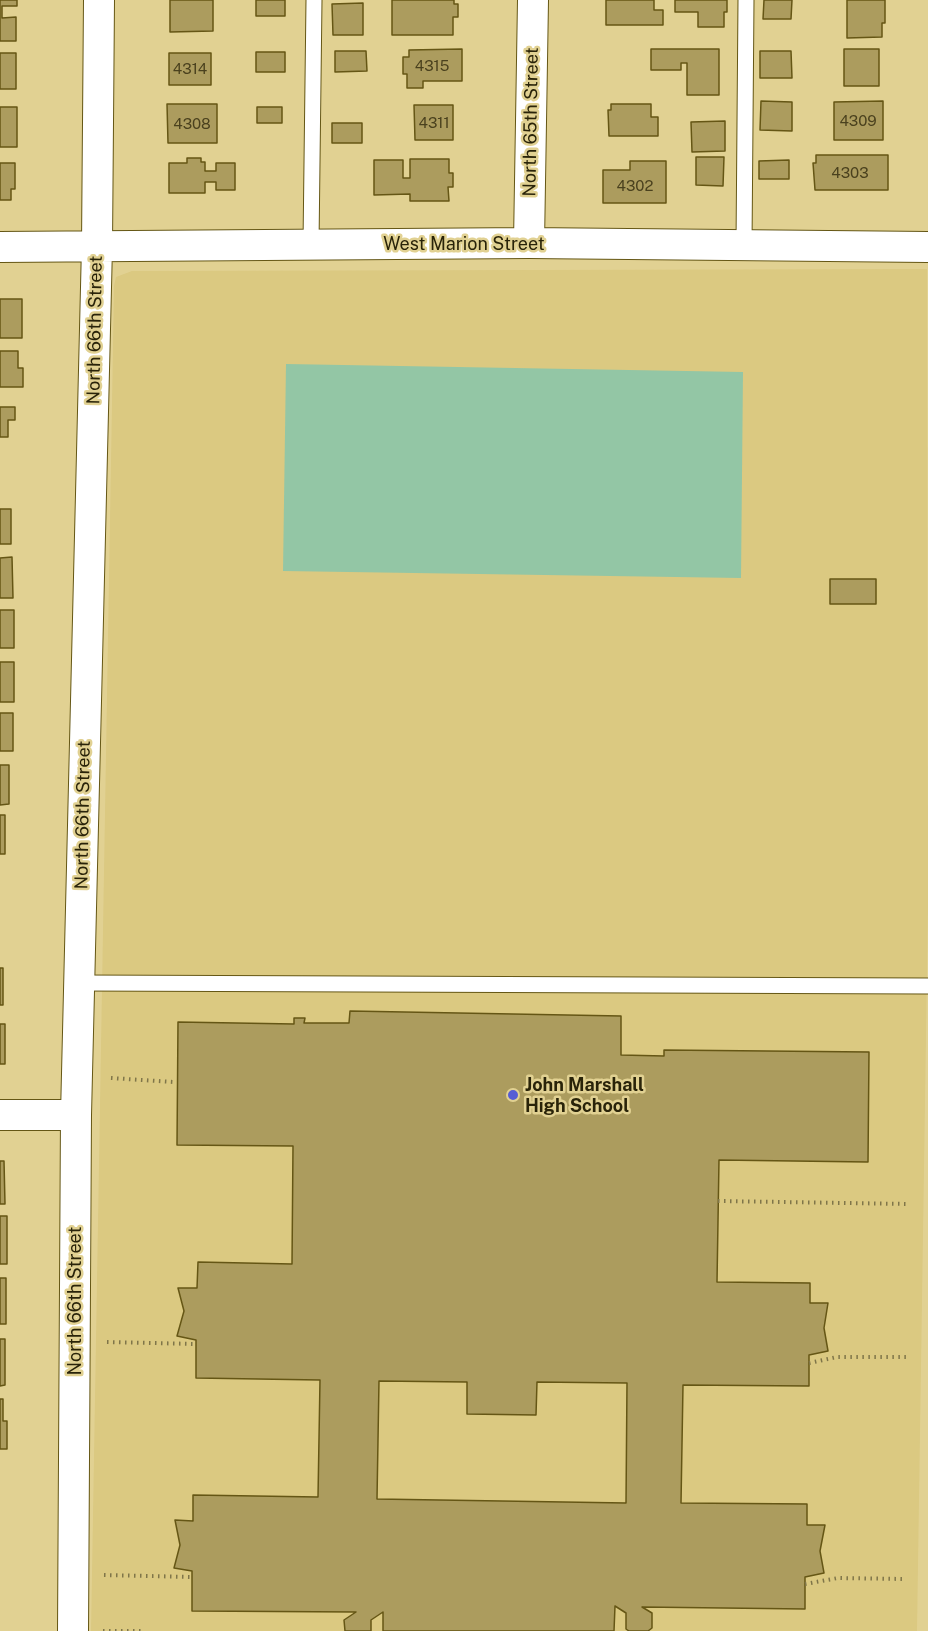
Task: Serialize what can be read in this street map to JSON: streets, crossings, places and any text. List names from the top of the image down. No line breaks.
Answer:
{"streets":{"street":["North 65th Street","West Marion Street","North 66th Street"]},"crossings":[["North 65th Street","West Marion Street"],["West Marion Street","North 66th Street"]],"places":["John Marshall High School"],"house_numbers":["4315","4314","4309","4311","4308","4303","4302"]}
